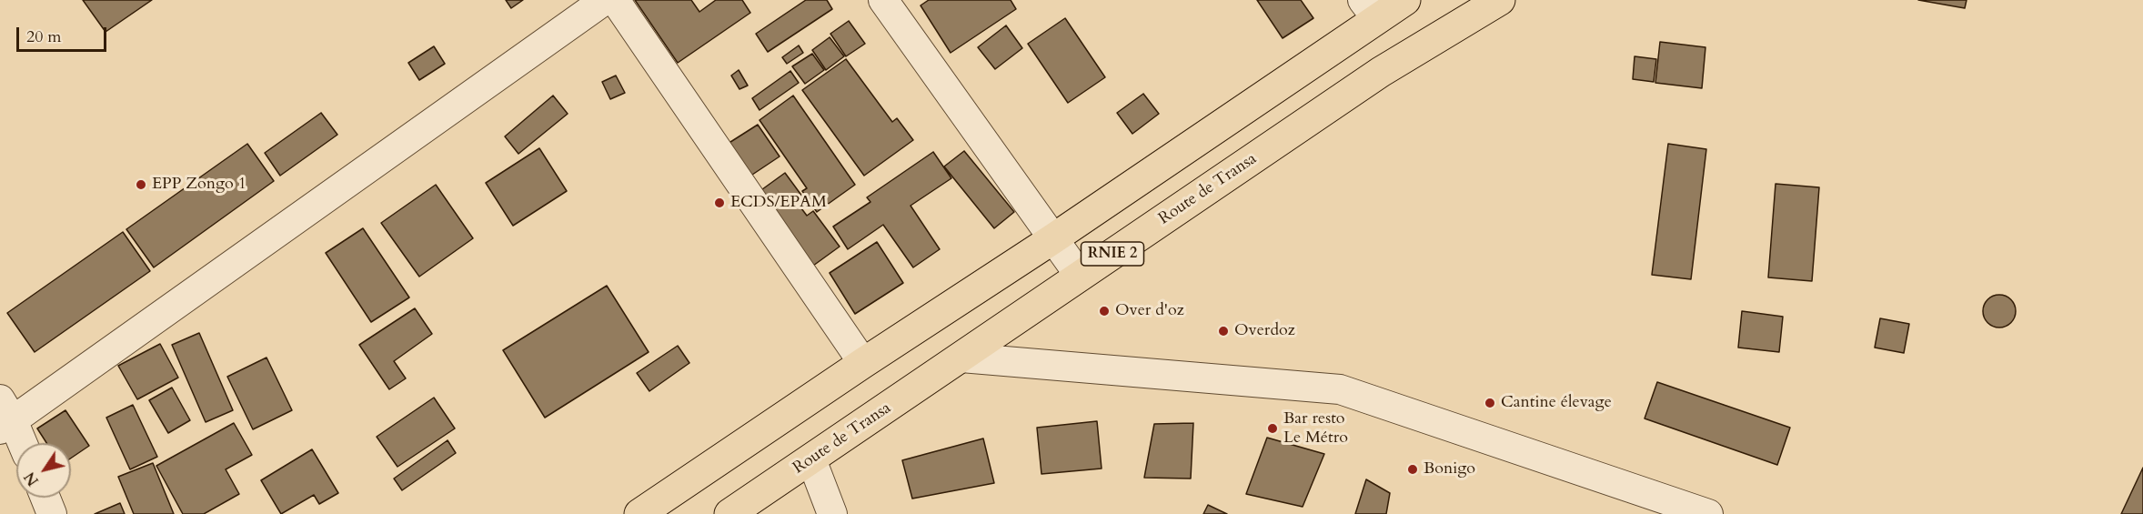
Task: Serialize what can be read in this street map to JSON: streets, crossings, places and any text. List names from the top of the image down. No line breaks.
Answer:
{"streets":{"main road":["Route de Transa","RNIE 2"]},"places":["EPP Zongo 1","ECDS/EPAM","Over d'oz","Overdoz","Cantine élevage","Bar resto Le Métro","Bonigo"],"scale_bar":"20 m","north":"bottom left"}
